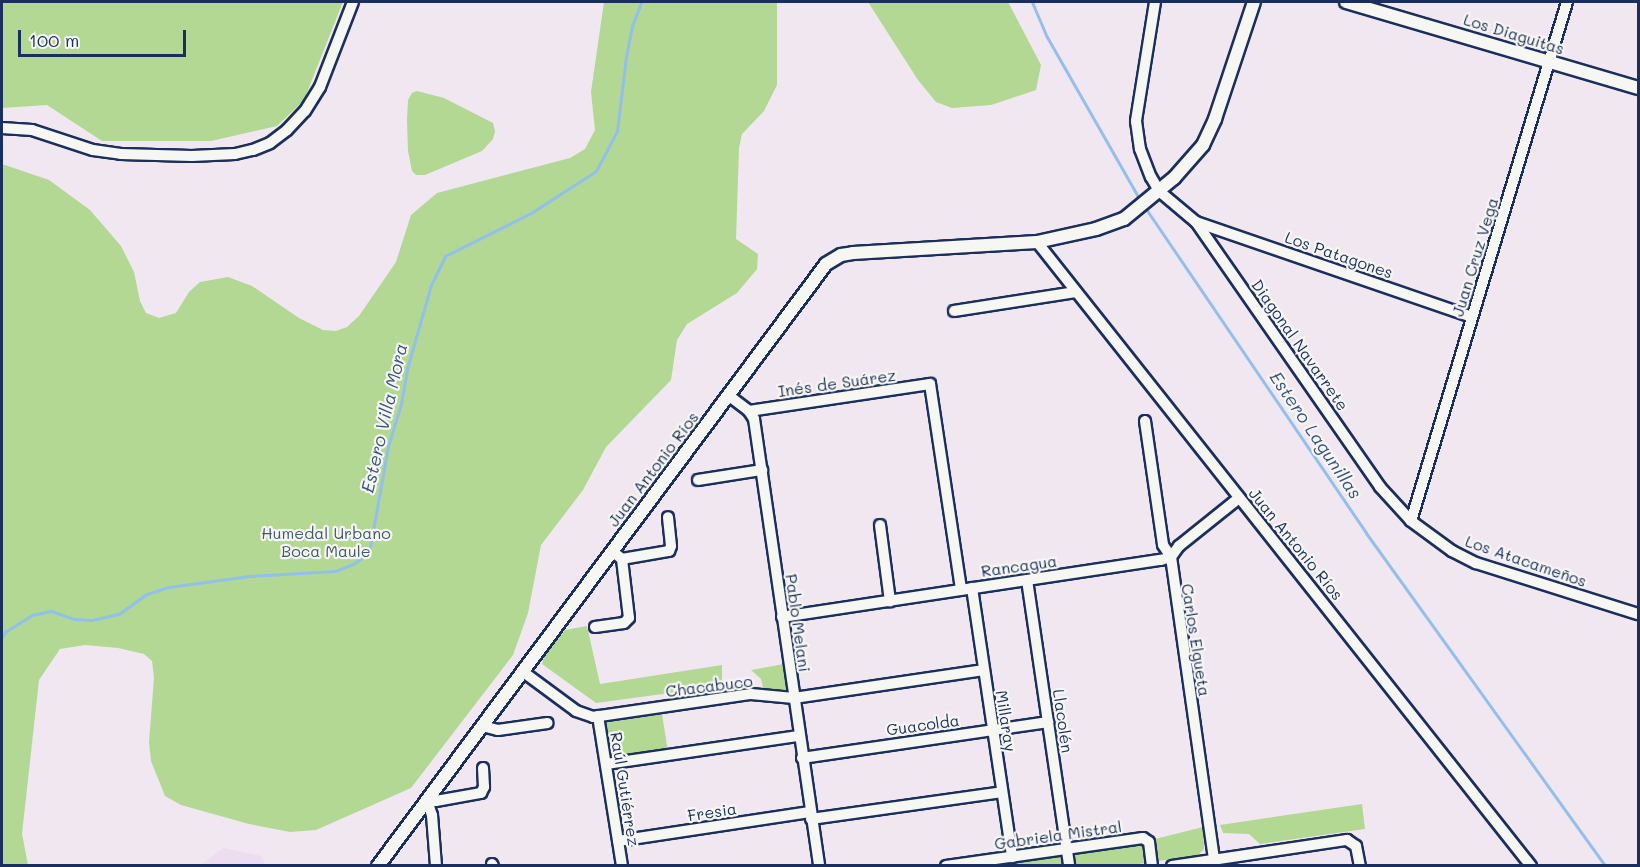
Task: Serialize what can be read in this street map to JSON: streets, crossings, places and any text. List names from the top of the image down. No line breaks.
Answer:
{"streets":{"street":["Los Diaguitas","Los Patagones","Juan Cruz Vega","Diagonal Navarrete","Inés de Suárez","Juan Antonio Ríos","Los Atacameños","Rancagua","Pablo Melani","Carlos Elgueta","Chacabuco","Millaray","Llacolén","Guacolda","Raúl Gutiérrez","Fresia","Gabriela Mistral"]},"crossings":[["Los Diaguitas","Juan Cruz Vega"],["Los Patagones","Juan Cruz Vega"],["Los Patagones","Diagonal Navarrete"],["Juan Cruz Vega","Diagonal Navarrete"],["Juan Cruz Vega","Los Atacameños"],["Diagonal Navarrete","Juan Antonio Ríos"],["Diagonal Navarrete","Los Atacameños"],["Inés de Suárez","Pablo Melani"],["Inés de Suárez","Millaray"],["Juan Antonio Ríos","Chacabuco"],["Rancagua","Pablo Melani"],["Rancagua","Carlos Elgueta"],["Rancagua","Millaray"],["Rancagua","Llacolén"],["Pablo Melani","Chacabuco"],["Pablo Melani","Guacolda"],["Pablo Melani","Fresia"],["Chacabuco","Millaray"],["Chacabuco","Raúl Gutiérrez"],["Millaray","Guacolda"],["Millaray","Fresia"],["Millaray","Gabriela Mistral"],["Llacolén","Guacolda"],["Llacolén","Gabriela Mistral"],["Raúl Gutiérrez","Fresia"]],"water":["Estero Villa Mora","Estero Lagunillas"],"parks":["Humedal Urbano Boca Maule"],"scale_bar":"100 m"}
